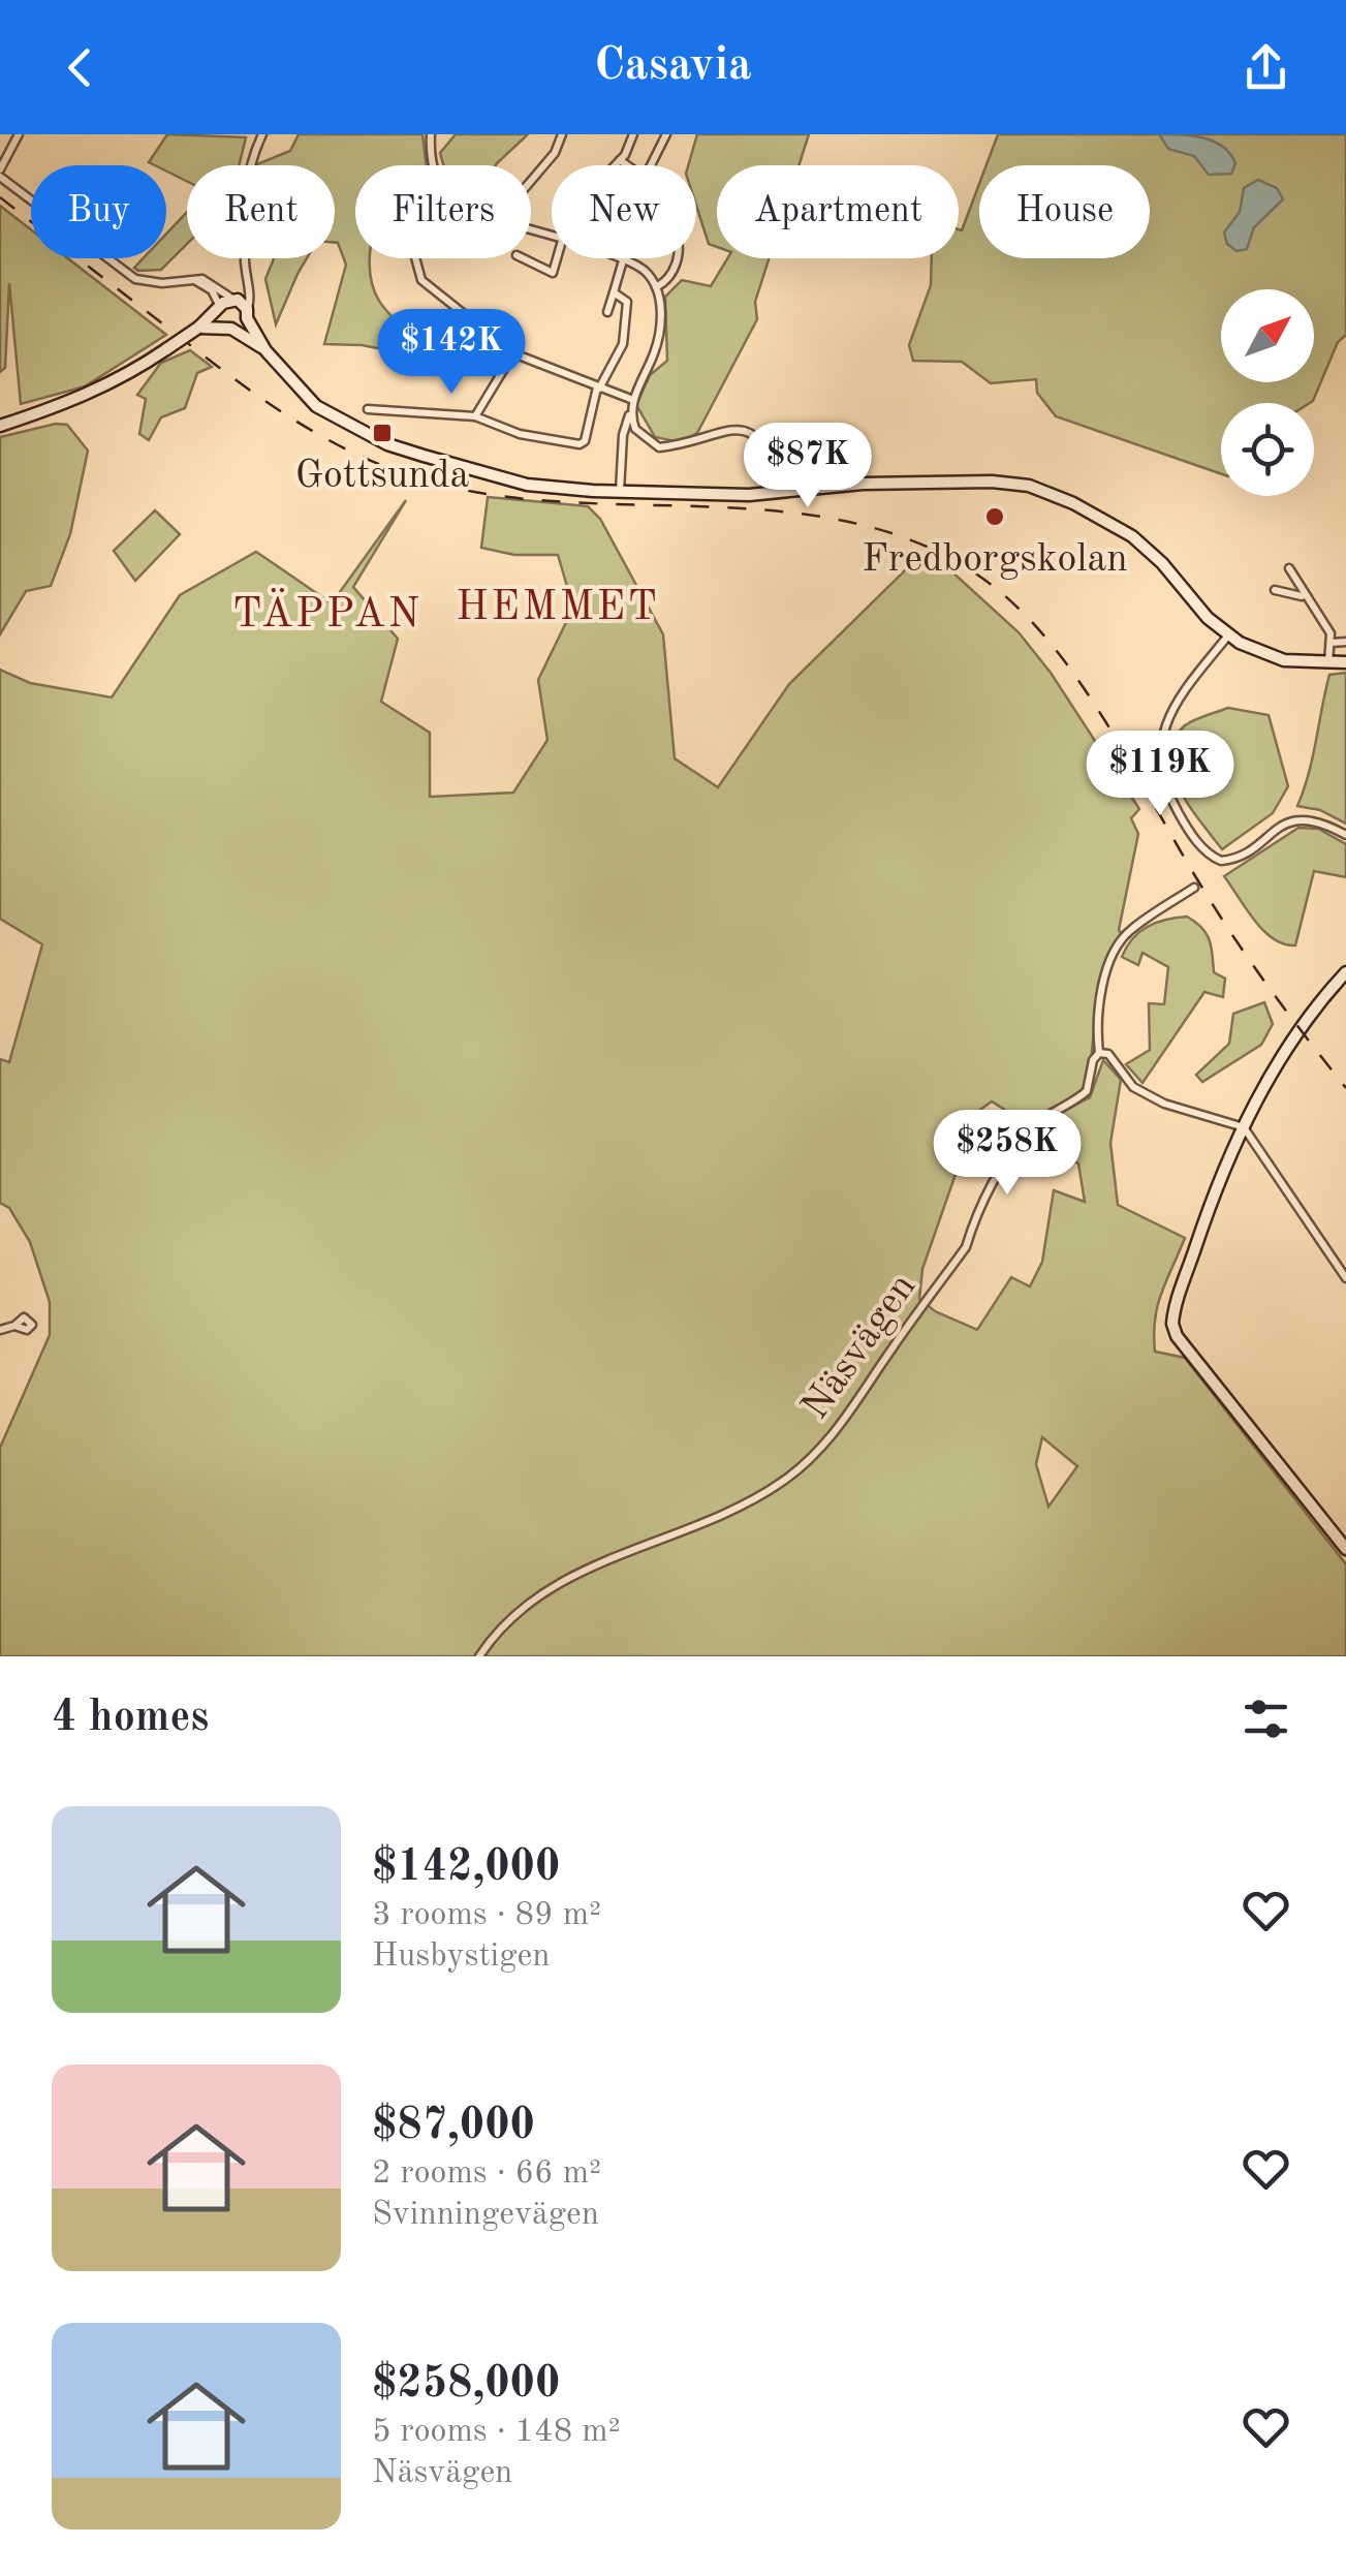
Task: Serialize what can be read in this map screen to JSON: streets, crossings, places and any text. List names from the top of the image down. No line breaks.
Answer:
{"streets":{"street":["Näsvägen"]},"districts":["HEMMET","TÄPPAN"],"places":{"transit":["Gottsunda"],"other":["Fredborgskolan"]},"north":"top right","page":{"header":"Casavia","chip":["Buy","Rent","Filters","New","Apartment","House"],"price":["$142K","$87K","$119K","$258K"],"heading":"4 homes","list":[{"name":"$142,000","note":"3 rooms · 89 m² · Husbystigen"},{"name":"$87,000","note":"2 rooms · 66 m² · Svinningevägen"},{"name":"$258,000","note":"5 rooms · 148 m² · Näsvägen"}]}}
